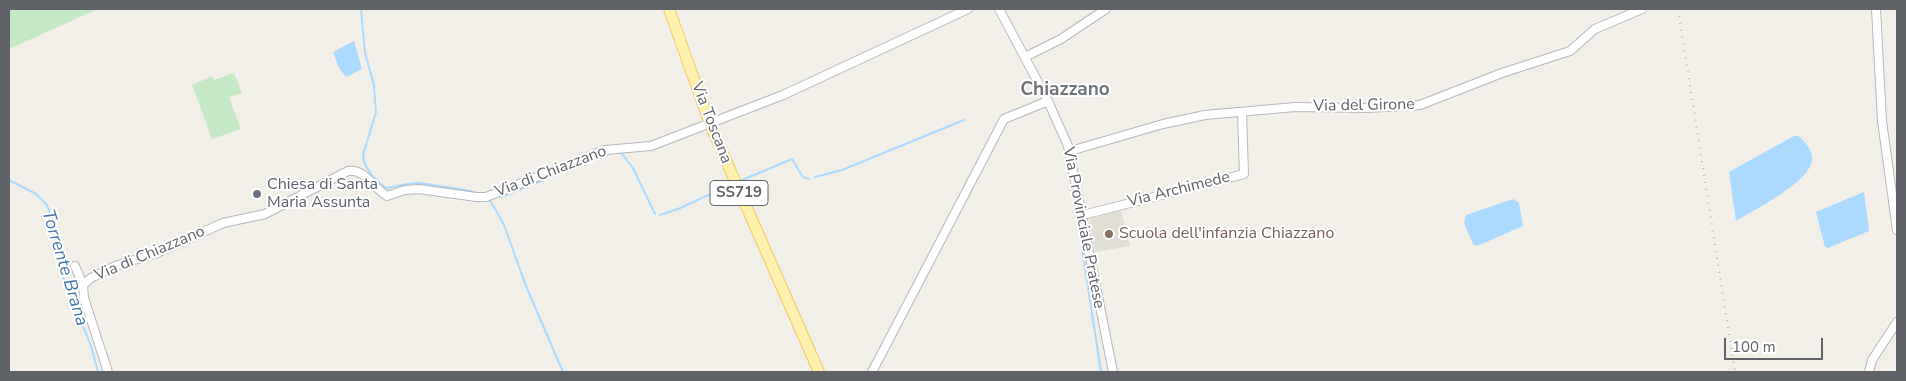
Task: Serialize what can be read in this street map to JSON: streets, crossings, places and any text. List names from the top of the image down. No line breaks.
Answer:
{"streets":{"main road":["Via Toscana","SS719"],"street":["Via del Girone","Via di Chiazzano","Via Archimede","Via Provinciale Pratese"]},"crossings":[["Via del Girone","Via Archimede"],["Via del Girone","Via Provinciale Pratese"],["Via Toscana","Via di Chiazzano"],["Via Archimede","Via Provinciale Pratese"]],"districts":["Chiazzano"],"water":["Torrente Brana"],"places":["Chiesa di Santa Maria Assunta","Scuola dell'infanzia Chiazzano"],"scale_bar":"100 m"}
